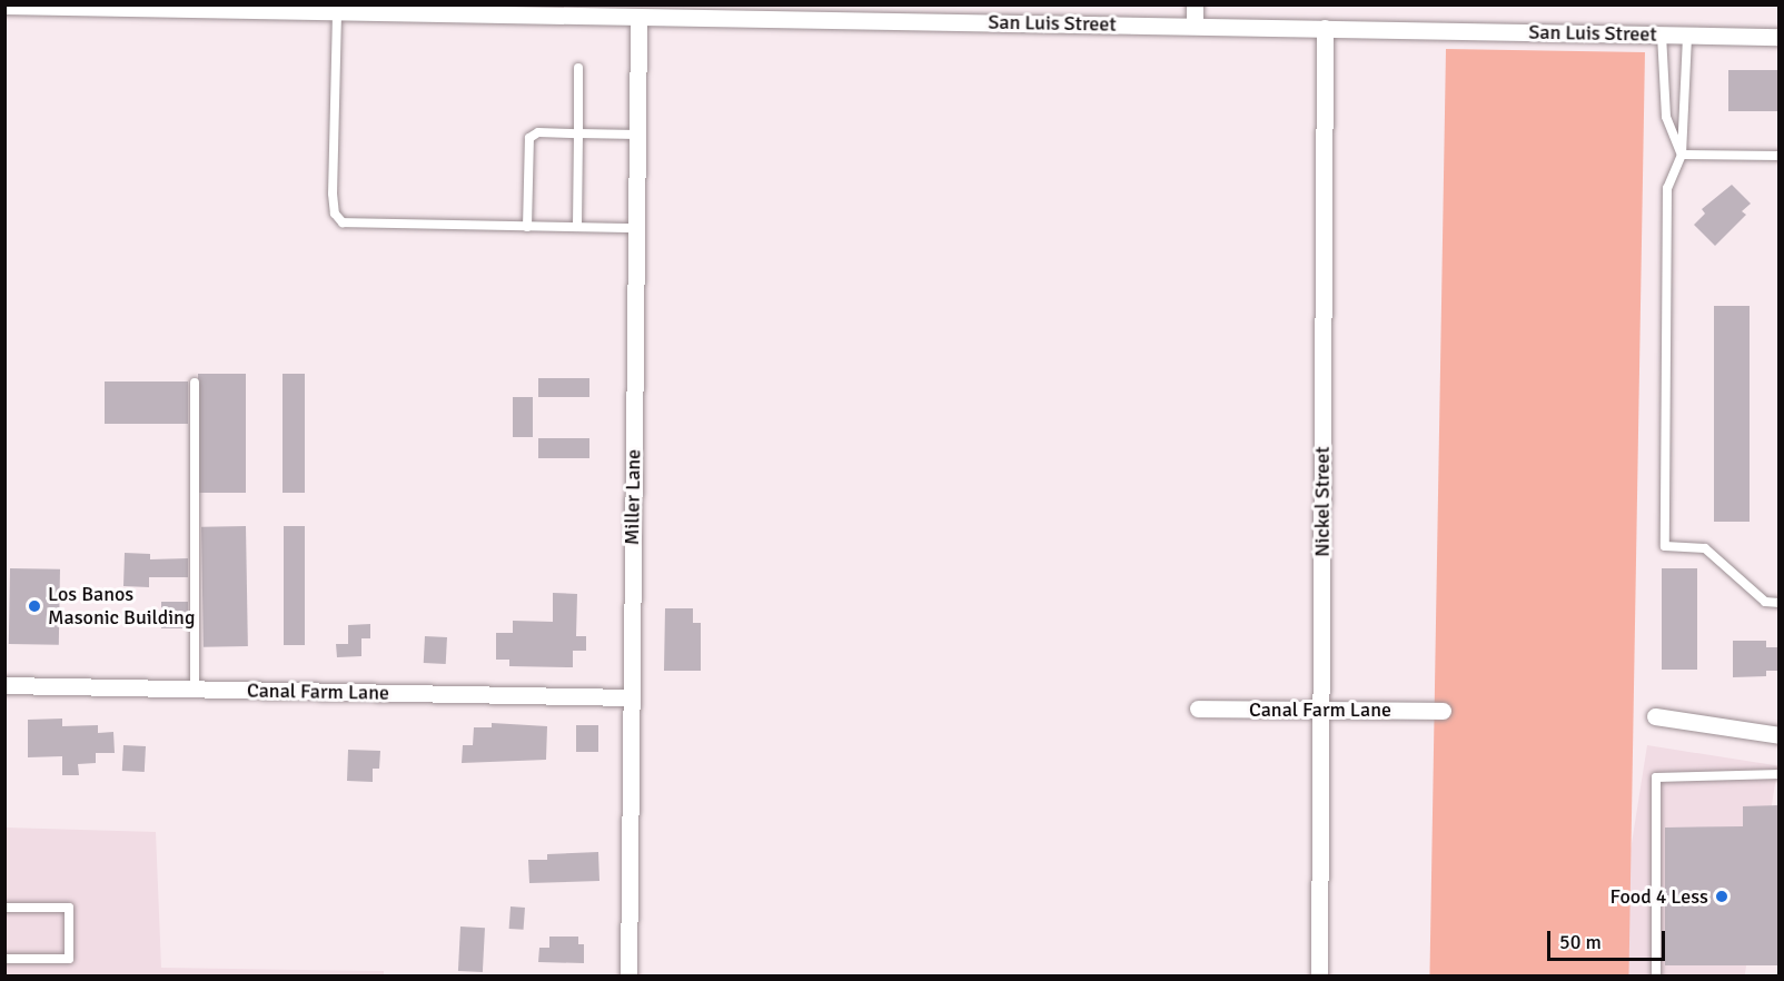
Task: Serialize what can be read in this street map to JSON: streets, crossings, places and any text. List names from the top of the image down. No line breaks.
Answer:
{"streets":{"street":["San Luis Street","Miller Lane","Nickel Street","Canal Farm Lane"]},"crossings":[["San Luis Street","Miller Lane"],["San Luis Street","Nickel Street"],["Miller Lane","Canal Farm Lane"],["Nickel Street","Canal Farm Lane"]],"places":["Los Banos Masonic Building","Food 4 Less"],"scale_bar":"50 m"}
